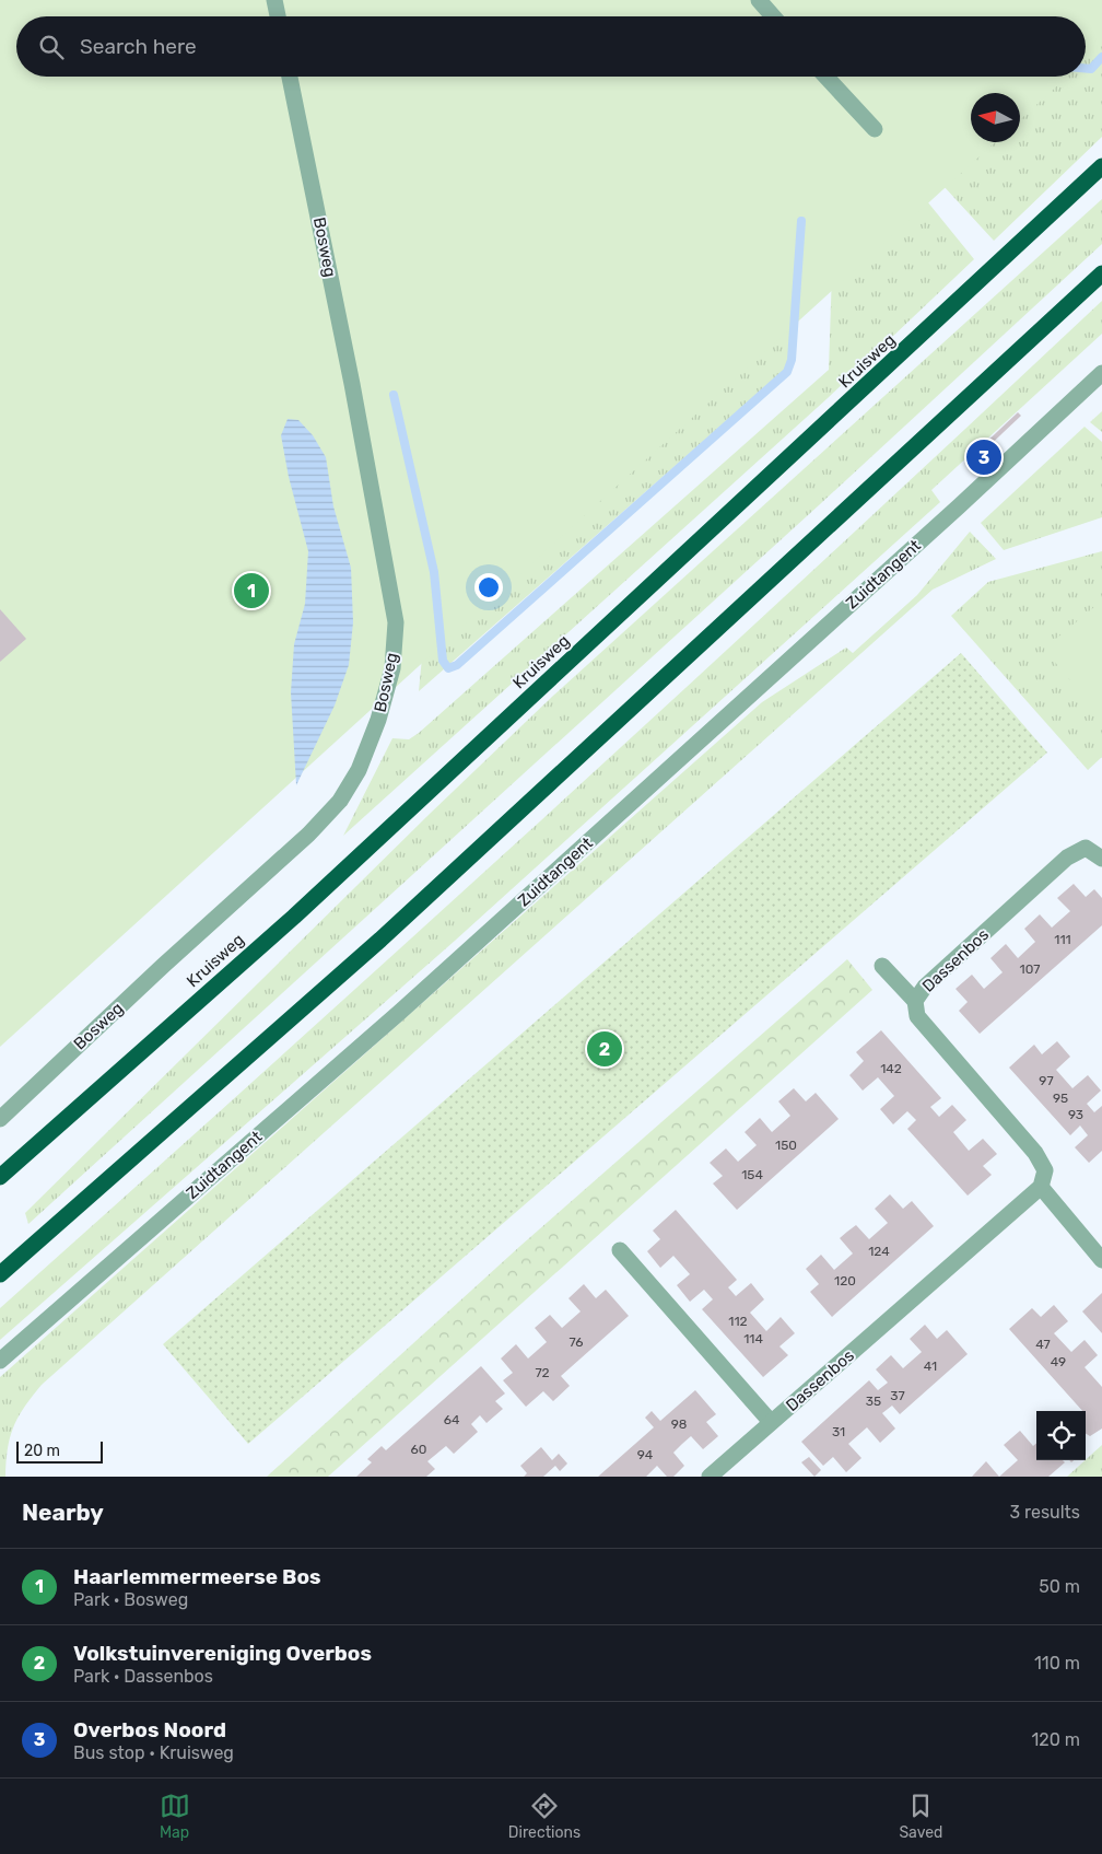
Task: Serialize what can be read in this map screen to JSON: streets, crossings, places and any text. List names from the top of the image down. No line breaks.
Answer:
{"streets":{"highway":["Kruisweg"],"street":["Bosweg","Zuidtangent","Dassenbos"]},"house_numbers":["111","107","142","97","95","93","150","154","124","120","112","114","76","47","49","41","72","37","35","64","98","31","60","94"],"scale_bar":"20 m","north":"left","page":{"search":"Search here","pins":["3","1","2"],"scale":"20 m","heading":["Nearby","3 results"],"list":[{"mark":"1","name":"Haarlemmermeerse Bos","note":"Park · Bosweg","value":"50 m"},{"mark":"2","name":"Volkstuinvereniging Overbos","note":"Park · Dassenbos","value":"110 m"},{"mark":"3","name":"Overbos Noord","note":"Bus stop · Kruisweg","value":"120 m"}],"nav":["Map","Directions","Saved"]}}
